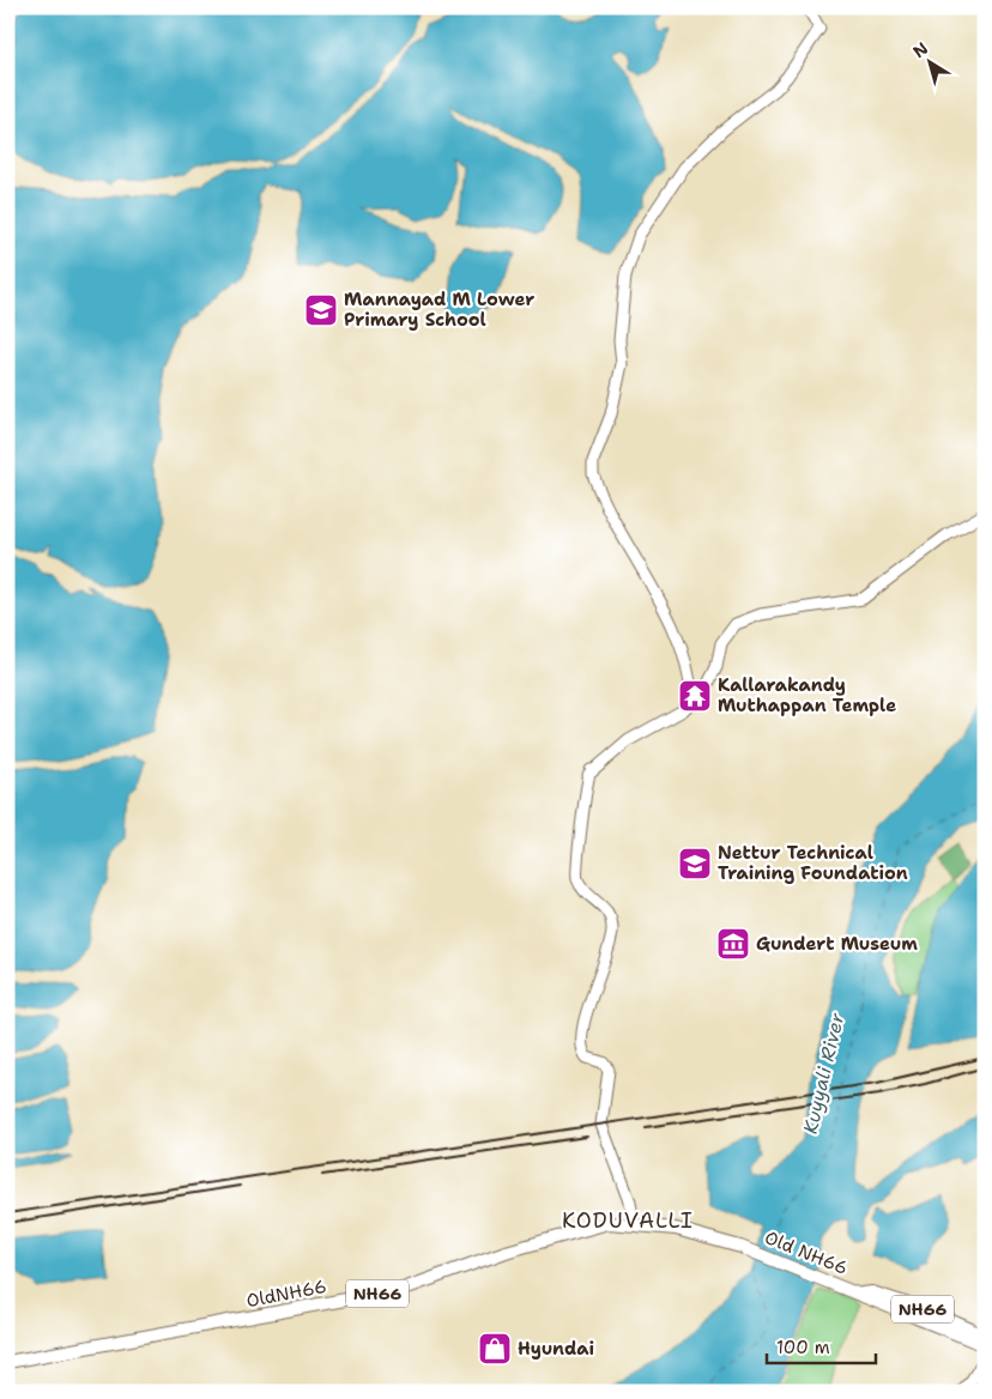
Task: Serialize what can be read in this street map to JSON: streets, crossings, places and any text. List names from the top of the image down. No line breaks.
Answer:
{"streets":{"main road":["Old NH66","OldNH66","NH66"]},"crossings":[["Old NH66","OldNH66"]],"districts":["KODUVALLI"],"water":["Kuyyali River"],"places":{"school or university":["Mannayad M Lower Primary School","Nettur Technical Training Foundation"],"temple":["Kallarakandy Muthappan Temple"],"museum":["Gundert Museum"],"shop":["Hyundai"]},"scale_bar":"100 m","north":"top left"}
